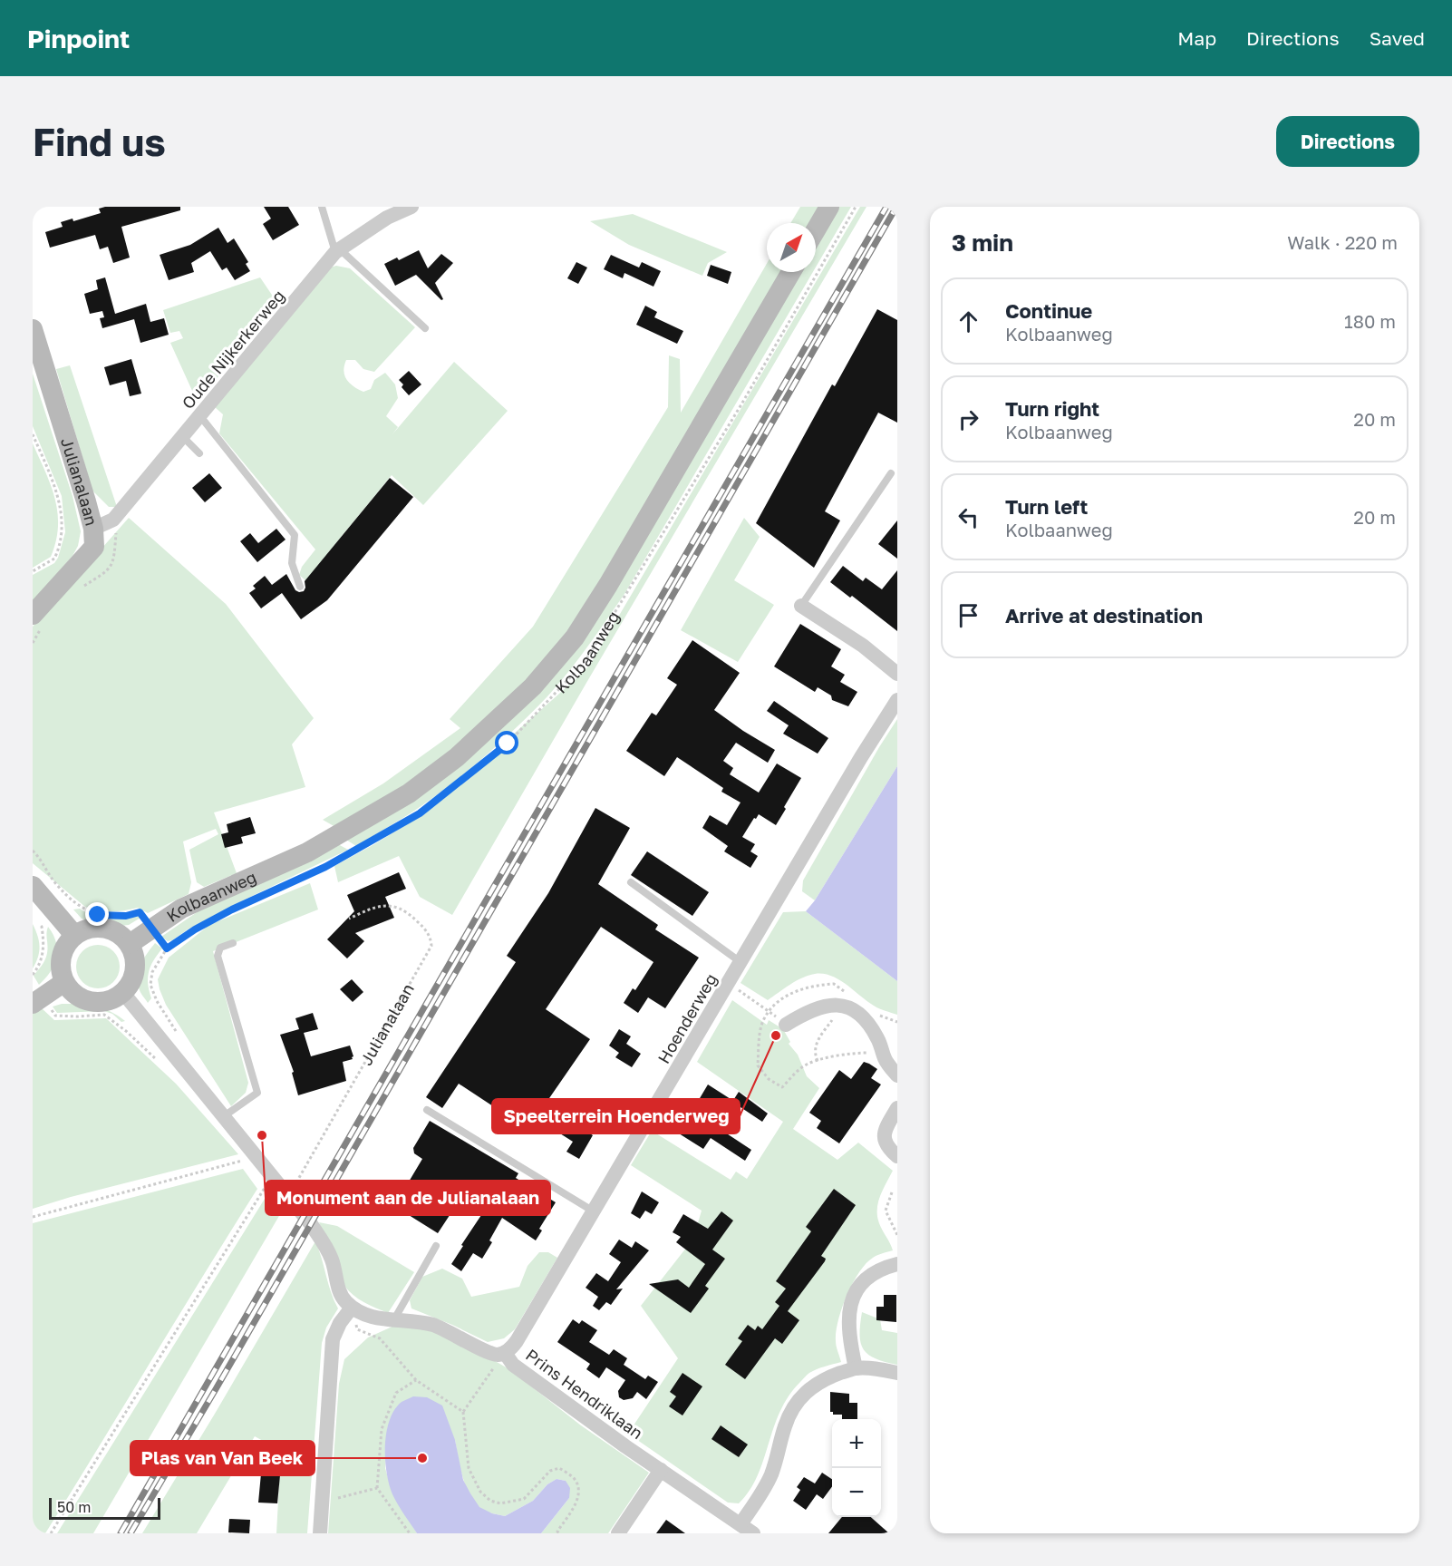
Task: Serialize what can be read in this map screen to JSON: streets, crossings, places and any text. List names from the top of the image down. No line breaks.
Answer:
{"streets":{"street":["Oude Nijkerkerweg","Julianalaan","Kolbaanweg","Hoenderweg","Prins Hendriklaan"]},"crossings":[["Oude Nijkerkerweg","Julianalaan"],["Hoenderweg","Prins Hendriklaan"]],"places":["Speelterrein Hoenderweg","Monument aan de Julianalaan","Plas van Van Beek"],"scale_bar":"50 m","north":"top right","page":{"header":"Pinpoint","nav":["Map","Directions","Saved"],"buttons":"Directions","title":"Find us","heading":["3 min","Walk · 220 m"],"list":[["Continue","Kolbaanweg","180 m"],["Turn right","Kolbaanweg","20 m"],["Turn left","Kolbaanweg","20 m"],"Arrive at destination"],"map_buttons":["+","−"],"scale":"50 m"}}
